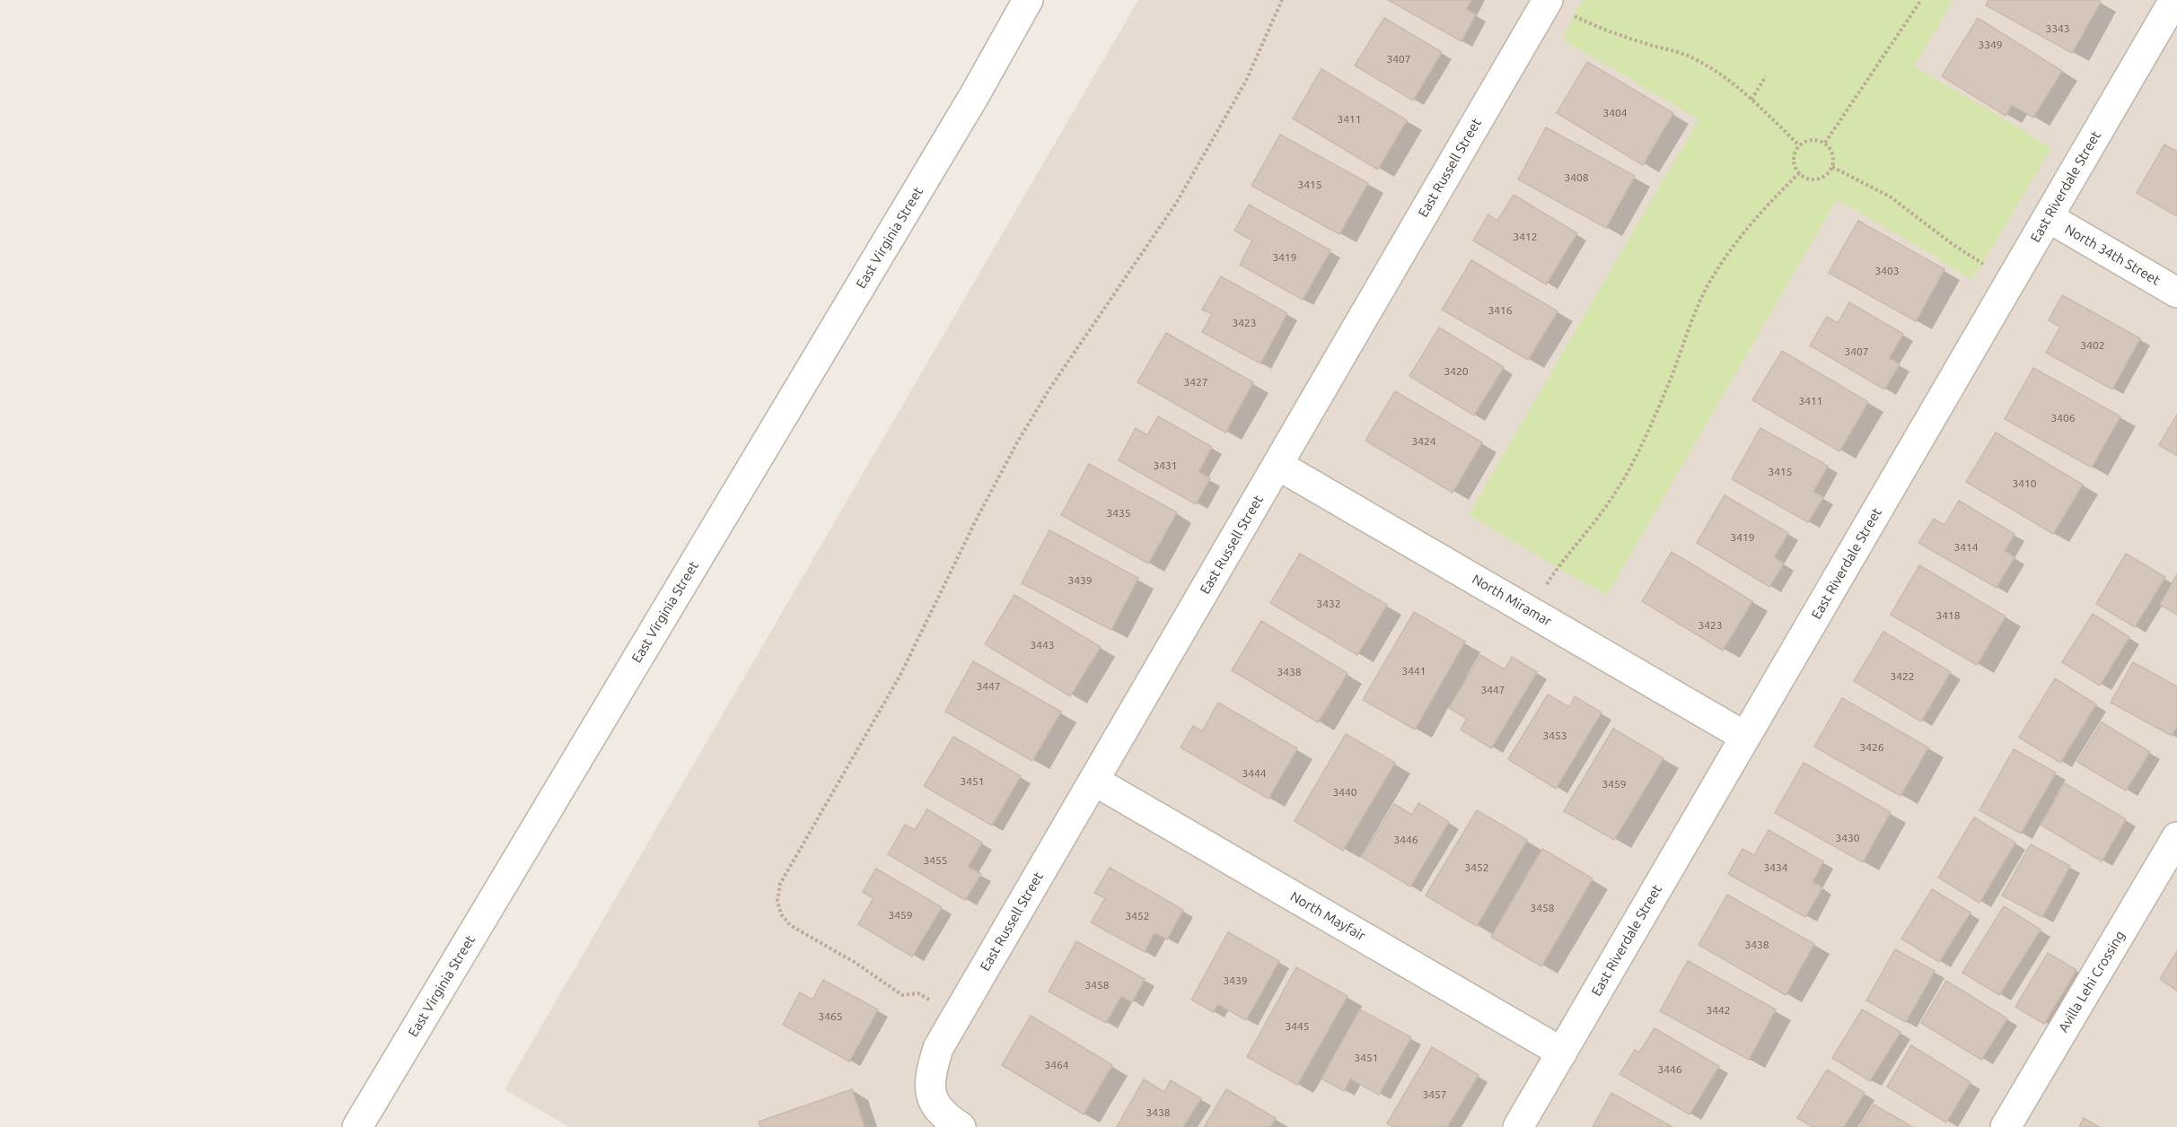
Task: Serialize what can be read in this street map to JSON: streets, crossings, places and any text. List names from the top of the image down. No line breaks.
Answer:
{"streets":{"street":["East Russell Street","East Riverdale Street","East Virginia Street","North 34th Street","North Miramar","North Mayfair","Avilla Lehi Crossing"]},"crossings":[["East Russell Street","North Miramar"],["East Russell Street","North Mayfair"],["East Riverdale Street","North 34th Street"],["East Riverdale Street","North Miramar"],["East Riverdale Street","North Mayfair"]],"house_numbers":["3343","3349","3407","3404","3411","3408","3415","3412","3419","3403","3416","3423","3402","3407","3420","3427","3411","3406","3424","3431","3415","3410","3435","3419","3414","3439","3432","3418","3423","3443","3441","3438","3422","3447","3447","3453","3426","3444","3451","3459","3440","3430","3446","3455","3452","3434","3458","3459","3452","3438","3439","3458","3442","3465","3445","3451","3464","3446","3457","3438"]}
